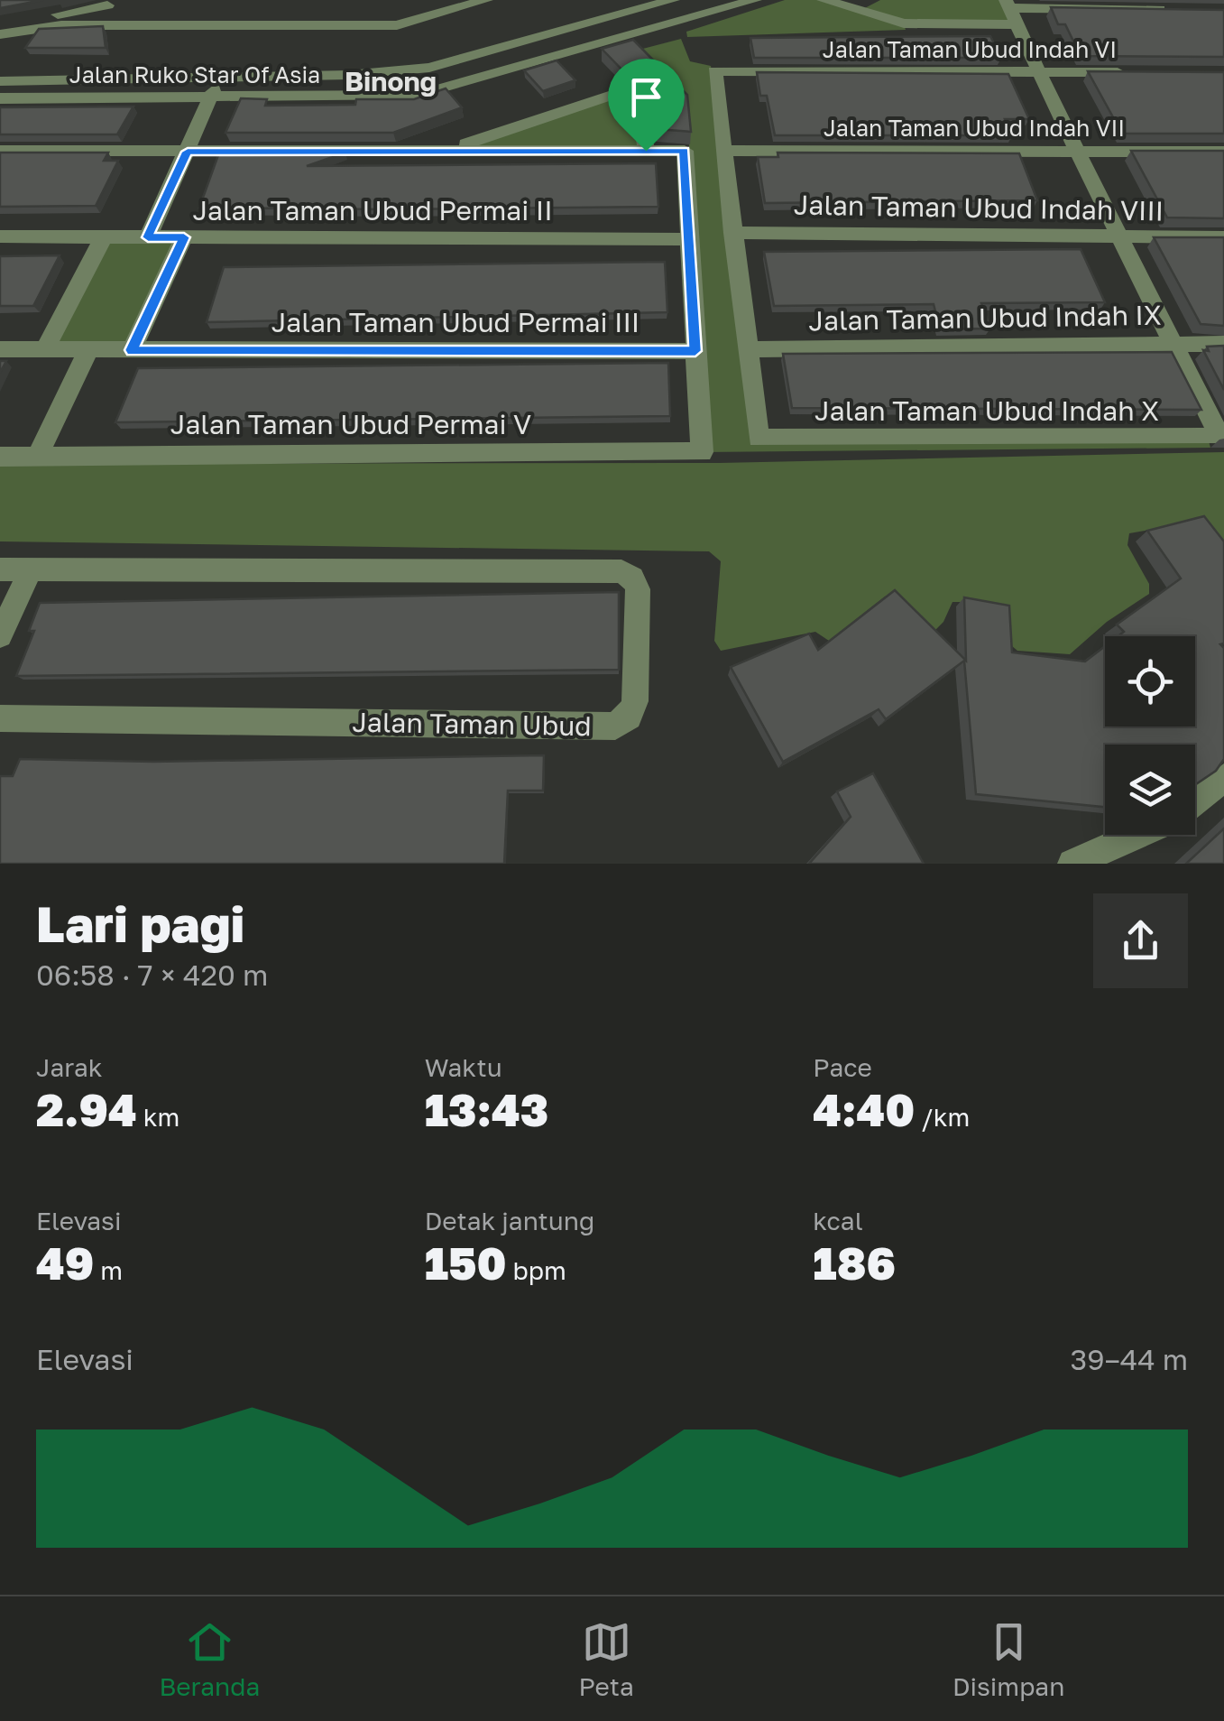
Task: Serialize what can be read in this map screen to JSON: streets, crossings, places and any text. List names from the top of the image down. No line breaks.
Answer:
{"streets":{"street":["Jalan Taman Ubud Indah VI","Jalan Ruko Star Of Asia","Jalan Taman Ubud Indah VII","Jalan Taman Ubud Indah VIII","Jalan Taman Ubud Permai II","Jalan Taman Ubud Indah IX","Jalan Taman Ubud Permai III","Jalan Taman Ubud Indah X","Jalan Taman Ubud Permai V","Jalan Taman Ubud"]},"crossings":[["Jalan Taman Ubud Indah VI","Jalan Taman Ubud Indah VII"],["Jalan Taman Ubud Indah IX","Jalan Taman Ubud Indah X"],["Jalan Taman Ubud Permai III","Jalan Taman Ubud Permai V"]],"districts":["Binong"],"page":{"heading":["Lari pagi","06:58 · 7 × 420 m"],"stats":[["Jarak","2.94 km"],["Waktu","13:43"],["Pace","4:40 /km"],["Elevasi","49 m"],["Detak jantung","150 bpm"],["kcal","186"]],"chart":["Elevasi","39–44 m"],"tabs":["Beranda","Peta","Disimpan"]}}
